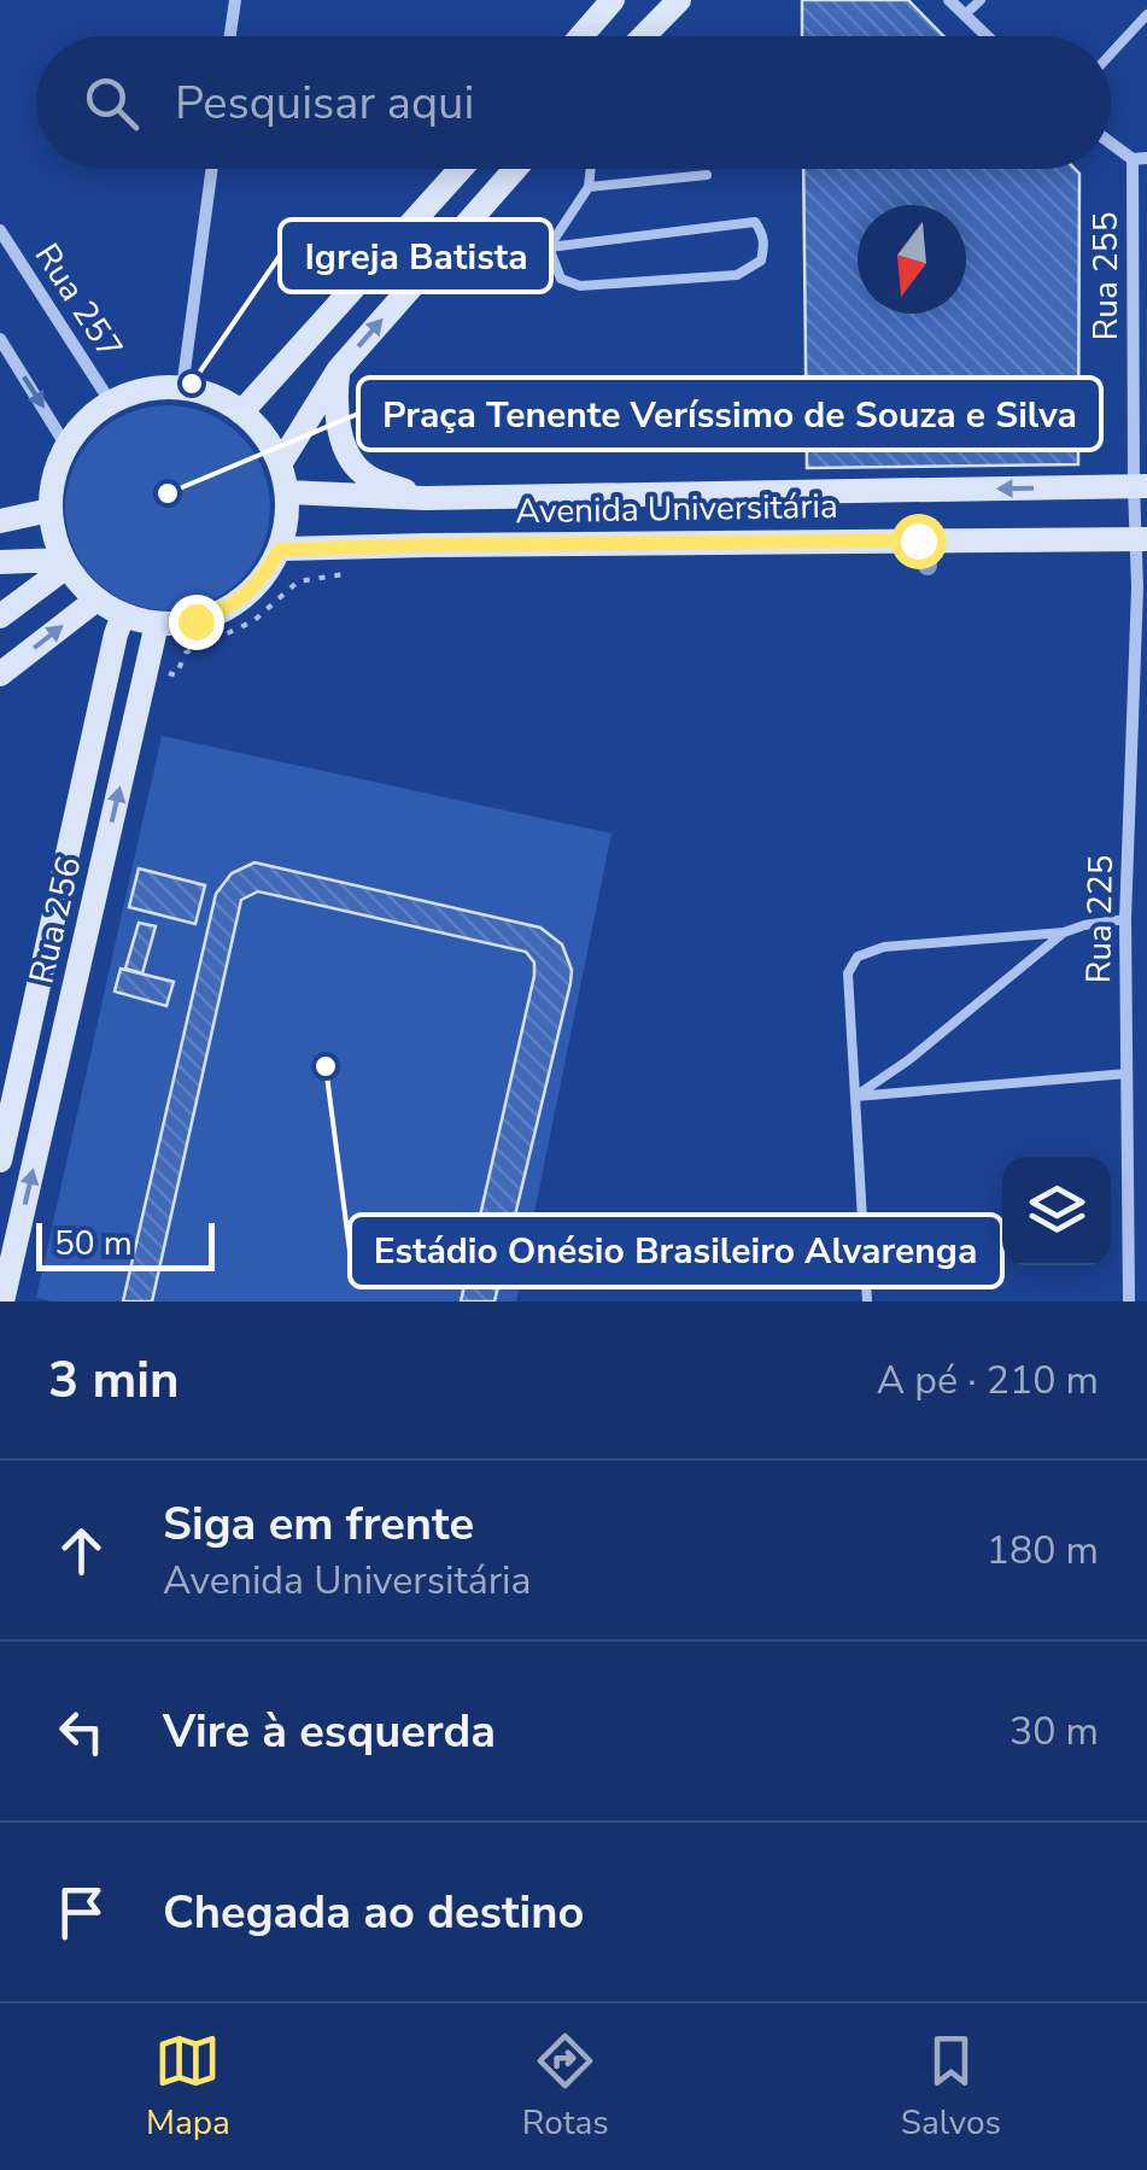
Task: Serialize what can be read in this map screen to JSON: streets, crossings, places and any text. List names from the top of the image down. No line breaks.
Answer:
{"streets":{"main road":["Avenida Universitária","Rua 256"],"street":["Rua 255","Rua 257","Rua 225"]},"crossings":[["Rua 255","Avenida Universitária"],["Rua 255","Rua 225"],["Rua 257","Avenida Universitária"],["Rua 257","Rua 256"],["Avenida Universitária","Rua 225"],["Avenida Universitária","Rua 256"]],"places":["Igreja Batista","Praça Tenente Veríssimo de Souza e Silva","Estádio Onésio Brasileiro Alvarenga"],"scale_bar":"50 m","north":"bottom","page":{"search":"Pesquisar aqui","scale":"50 m","heading":["3 min","A pé · 210 m"],"list":[["Siga em frente","Avenida Universitária","180 m"],["Vire à esquerda","30 m"],"Chegada ao destino"],"nav":["Mapa","Rotas","Salvos"]}}
